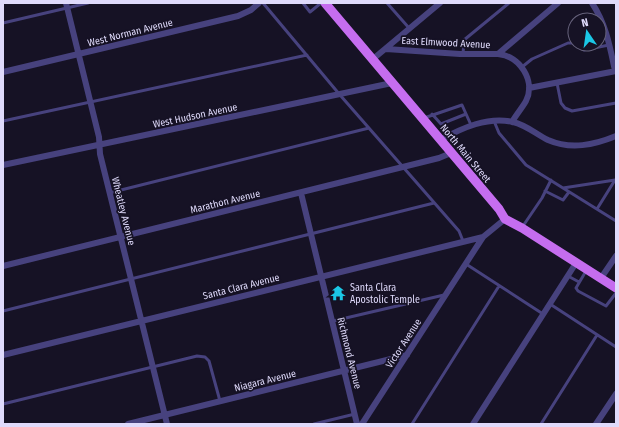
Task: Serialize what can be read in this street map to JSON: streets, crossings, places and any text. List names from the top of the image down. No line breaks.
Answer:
{"streets":{"main road":["North Main Street"],"street":["West Norman Avenue","East Elmwood Avenue","West Hudson Avenue","Marathon Avenue","Wheatley Avenue","Santa Clara Avenue","Victor Avenue","Richmond Avenue","Niagara Avenue"]},"crossings":[["West Norman Avenue","Wheatley Avenue"],["West Hudson Avenue","North Main Street"],["West Hudson Avenue","Wheatley Avenue"],["North Main Street","Marathon Avenue"],["North Main Street","Victor Avenue"],["Marathon Avenue","Wheatley Avenue"],["Marathon Avenue","Richmond Avenue"],["Wheatley Avenue","Santa Clara Avenue"],["Wheatley Avenue","Niagara Avenue"],["Santa Clara Avenue","Victor Avenue"],["Santa Clara Avenue","Richmond Avenue"],["Victor Avenue","Niagara Avenue"],["Richmond Avenue","Niagara Avenue"]],"places":{"temple":["Santa Clara Apostolic Temple"]},"north":"top"}
